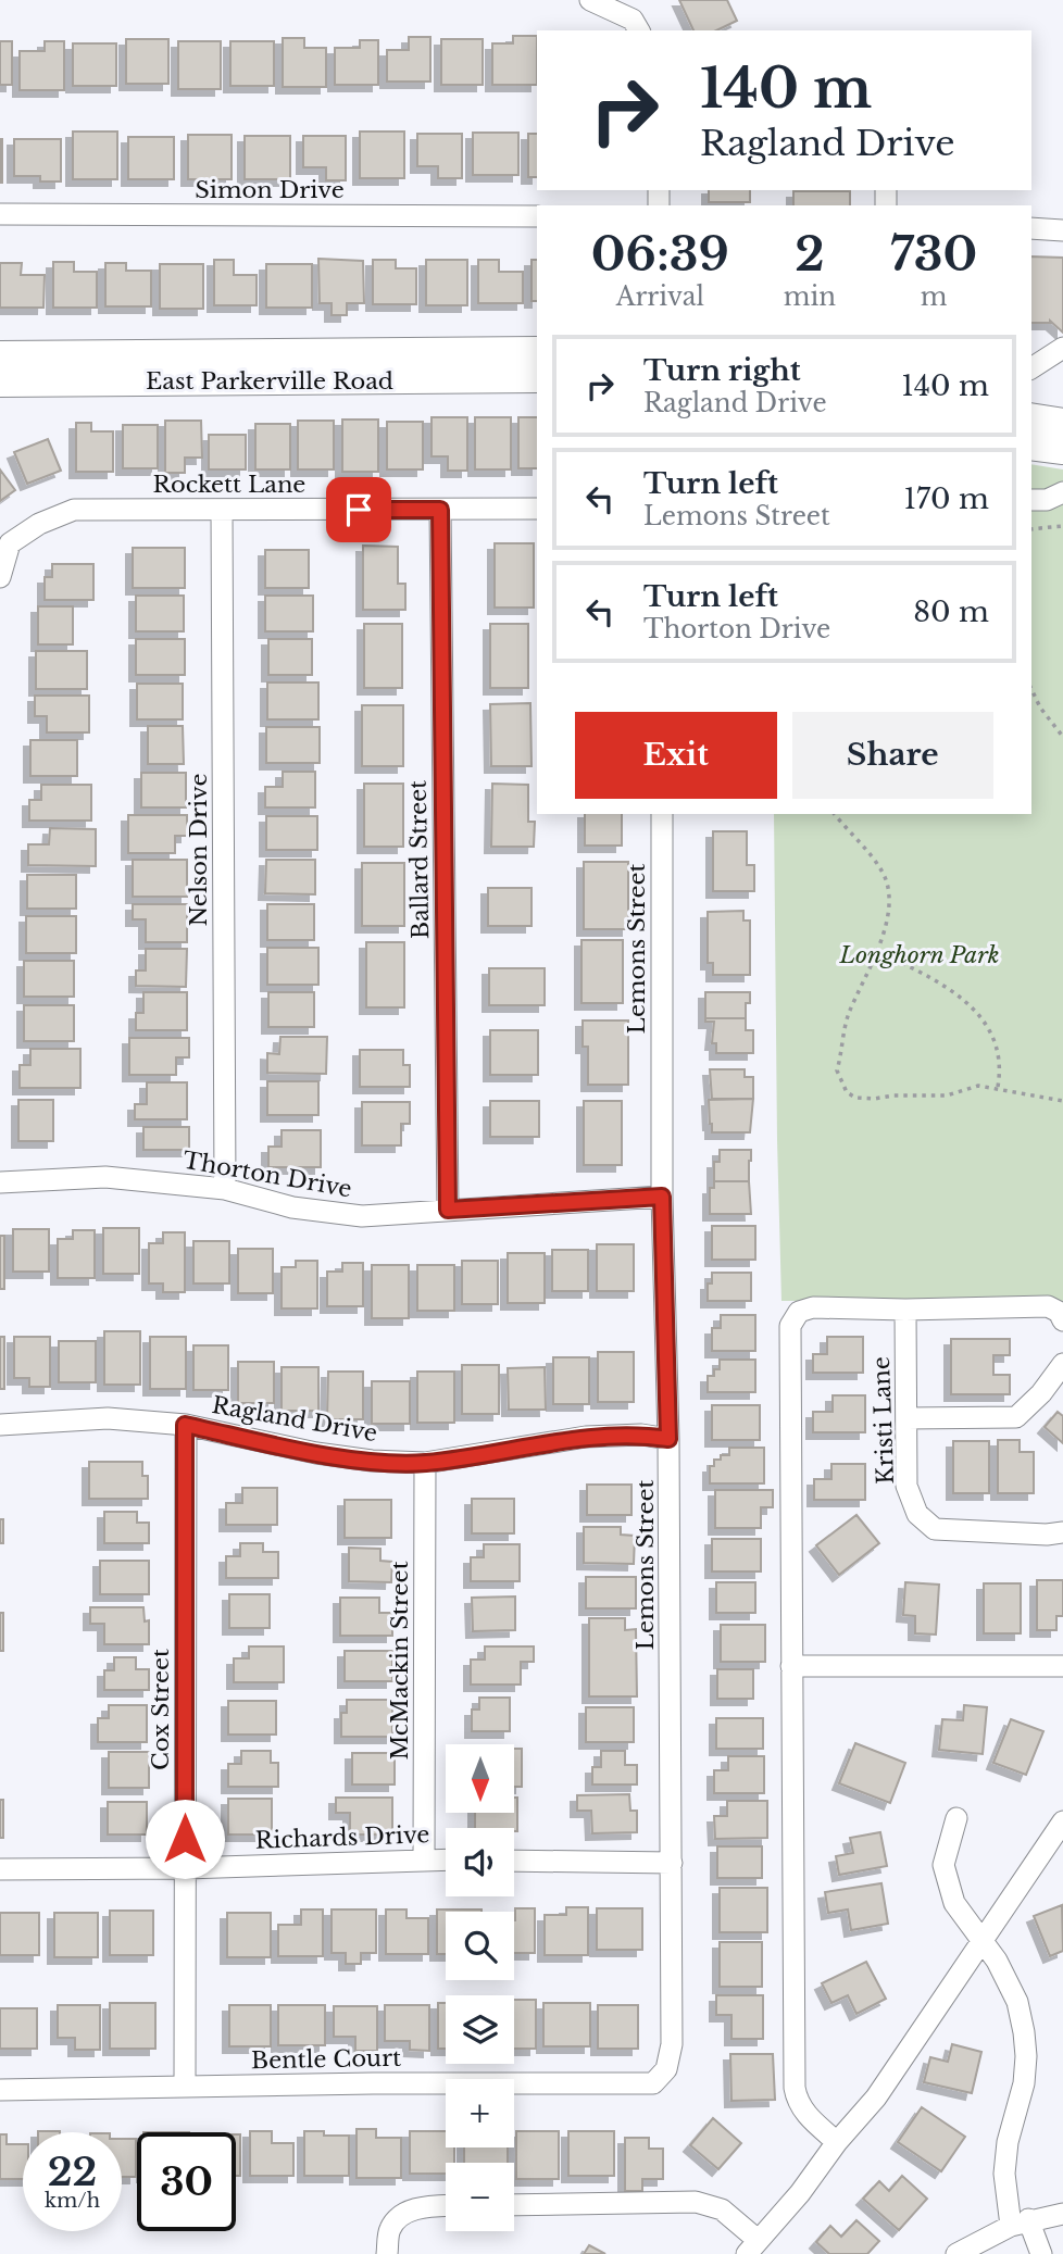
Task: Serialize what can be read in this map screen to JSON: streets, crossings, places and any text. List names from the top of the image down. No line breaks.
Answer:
{"streets":{"main road":["East Parkerville Road"],"street":["Simon Drive","Rockett Lane","Nelson Drive","Ballard Street","Lemons Street","Thorton Drive","Ragland Drive","Kristi Lane","McMackin Street","Cox Street","Richards Drive","Bentle Court"]},"crossings":[["Rockett Lane","Nelson Drive"],["Rockett Lane","Ballard Street"],["Nelson Drive","Thorton Drive"],["Ballard Street","Thorton Drive"],["Lemons Street","Thorton Drive"],["Lemons Street","Ragland Drive"],["Lemons Street","Bentle Court"],["Ragland Drive","McMackin Street"],["Ragland Drive","Cox Street"],["McMackin Street","Richards Drive"],["Cox Street","Richards Drive"],["Cox Street","Bentle Court"]],"parks":["Longhorn Park"],"north":"bottom","page":{"turn":["140 m","Ragland Drive"],"eta":["06:39","Arrival","2","min","730","m"],"list":[{"name":"Turn right","note":"Ragland Drive","value":"140 m"},{"name":"Turn left","note":"Lemons Street","value":"170 m"},{"name":"Turn left","note":"Thorton Drive","value":"80 m"}],"buttons":["Exit","Share"],"map_buttons":["+","−"],"speed":"22 km/h","limit":"30"}}
